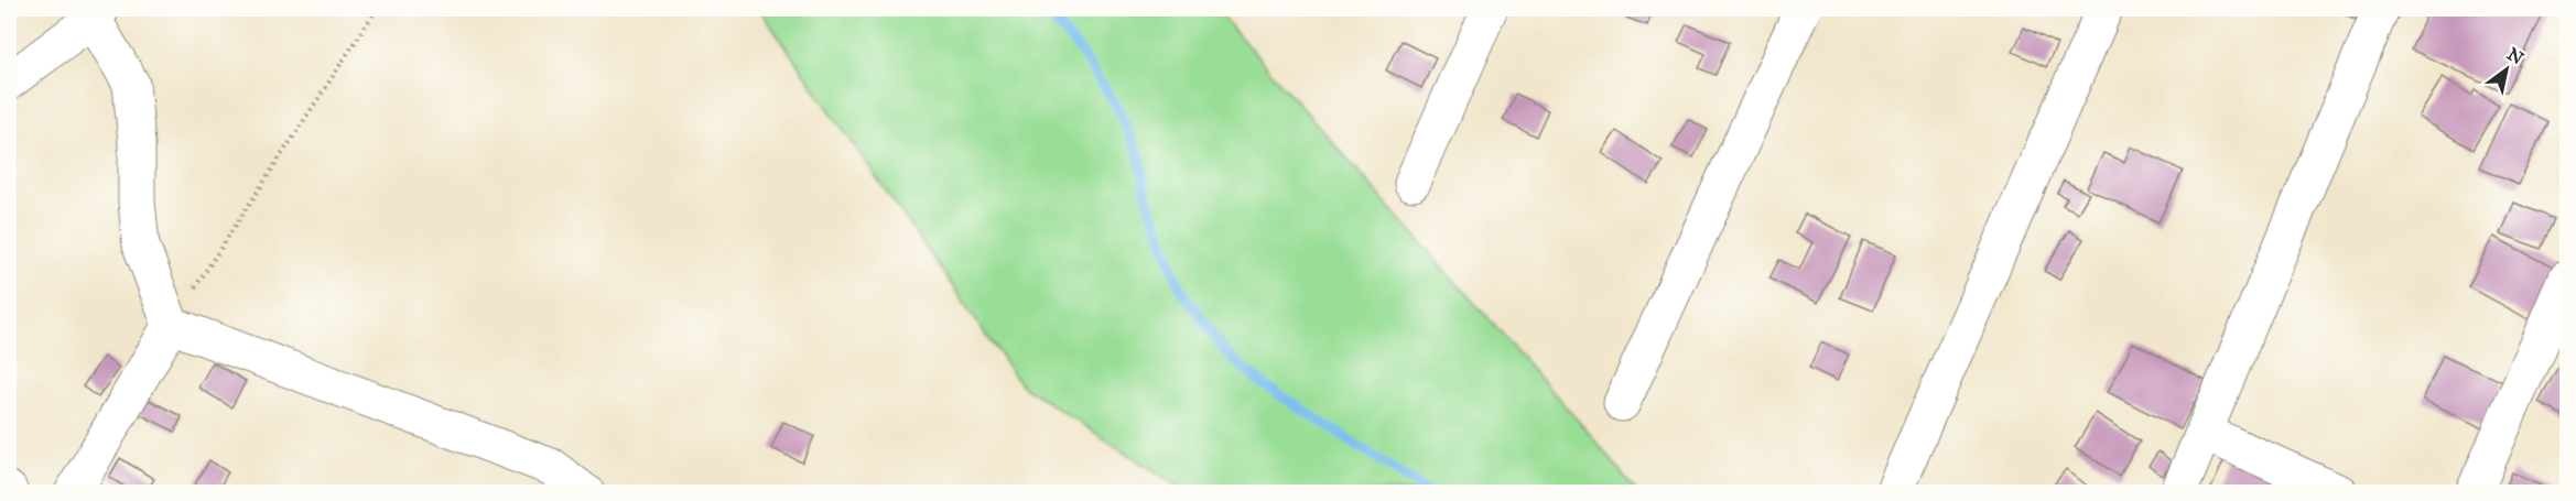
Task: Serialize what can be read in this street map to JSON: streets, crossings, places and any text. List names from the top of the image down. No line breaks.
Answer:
{"north":"top right"}
